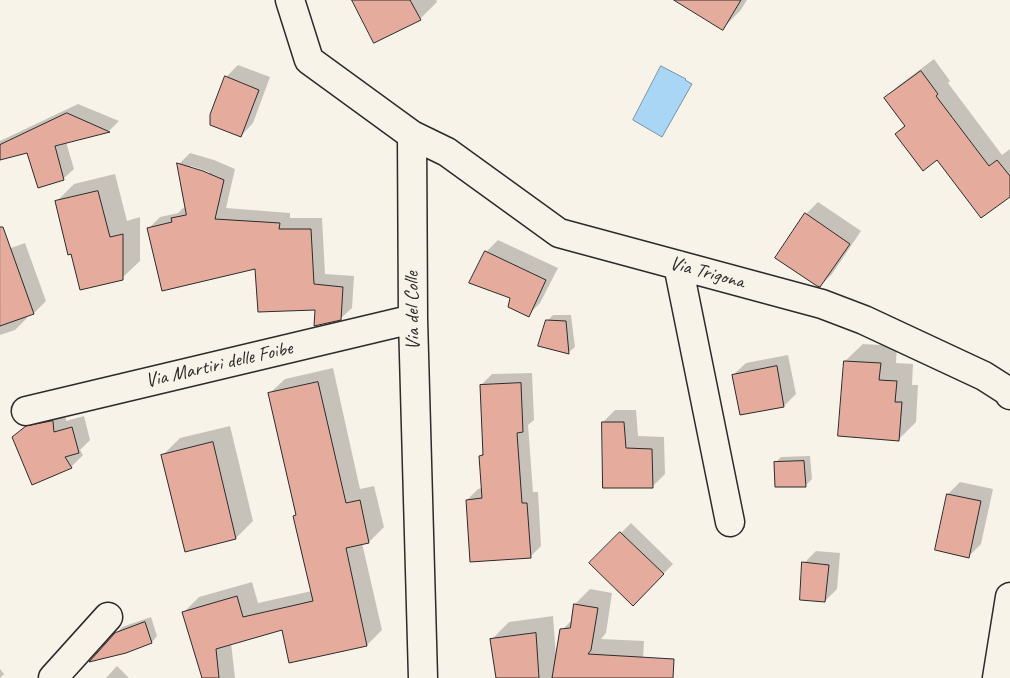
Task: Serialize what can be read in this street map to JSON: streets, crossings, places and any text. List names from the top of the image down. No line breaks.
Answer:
{"streets":{"street":["Via Trigona","Via del Colle","Via Martiri delle Foibe"]},"crossings":[["Via Trigona","Via del Colle"],["Via del Colle","Via Martiri delle Foibe"]]}
